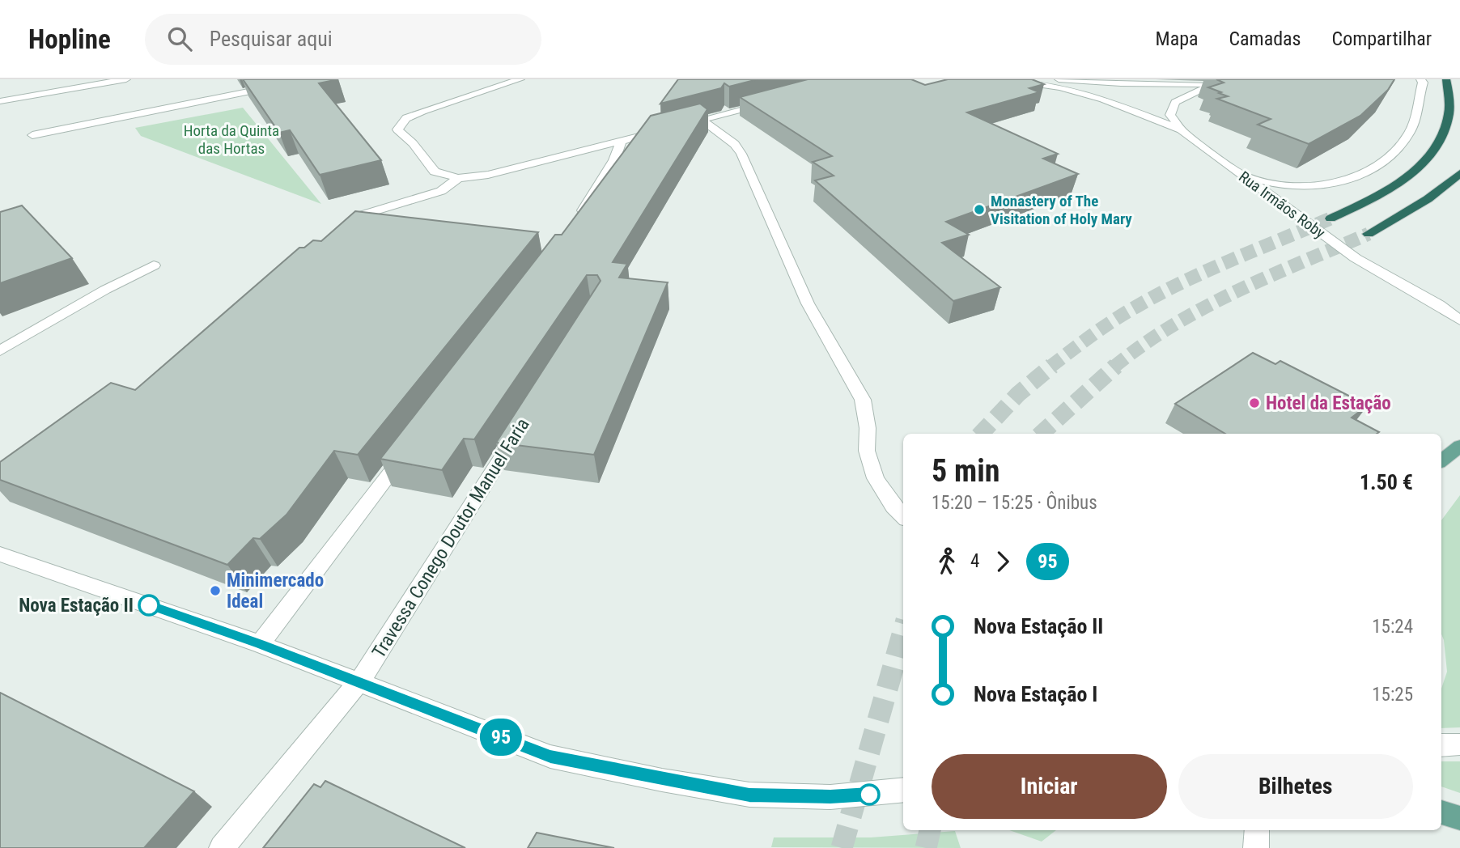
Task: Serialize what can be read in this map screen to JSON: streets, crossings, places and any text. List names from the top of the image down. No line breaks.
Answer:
{"streets":{"street":["Rua Irmãos Roby","Travessa Conego Doutor Manuel Faria"]},"parks":["Horta da Quinta das Hortas"],"places":["Monastery of The Visitation of Holy Mary","Hotel da Estação","Minimercado Ideal","Nova Estação II"],"lines":["bus line 95"],"page":{"header":"Hopline","search":"Pesquisar aqui","nav":["Mapa","Camadas","Compartilhar"],"on_map":"95","heading":["5 min","15:20 – 15:25 · Ônibus","1.50 €"],"legs":["4","95"],"list":[{"name":"Nova Estação II","value":"15:24"},{"name":"Nova Estação I","value":"15:25"}],"buttons":["Iniciar","Bilhetes"]}}
